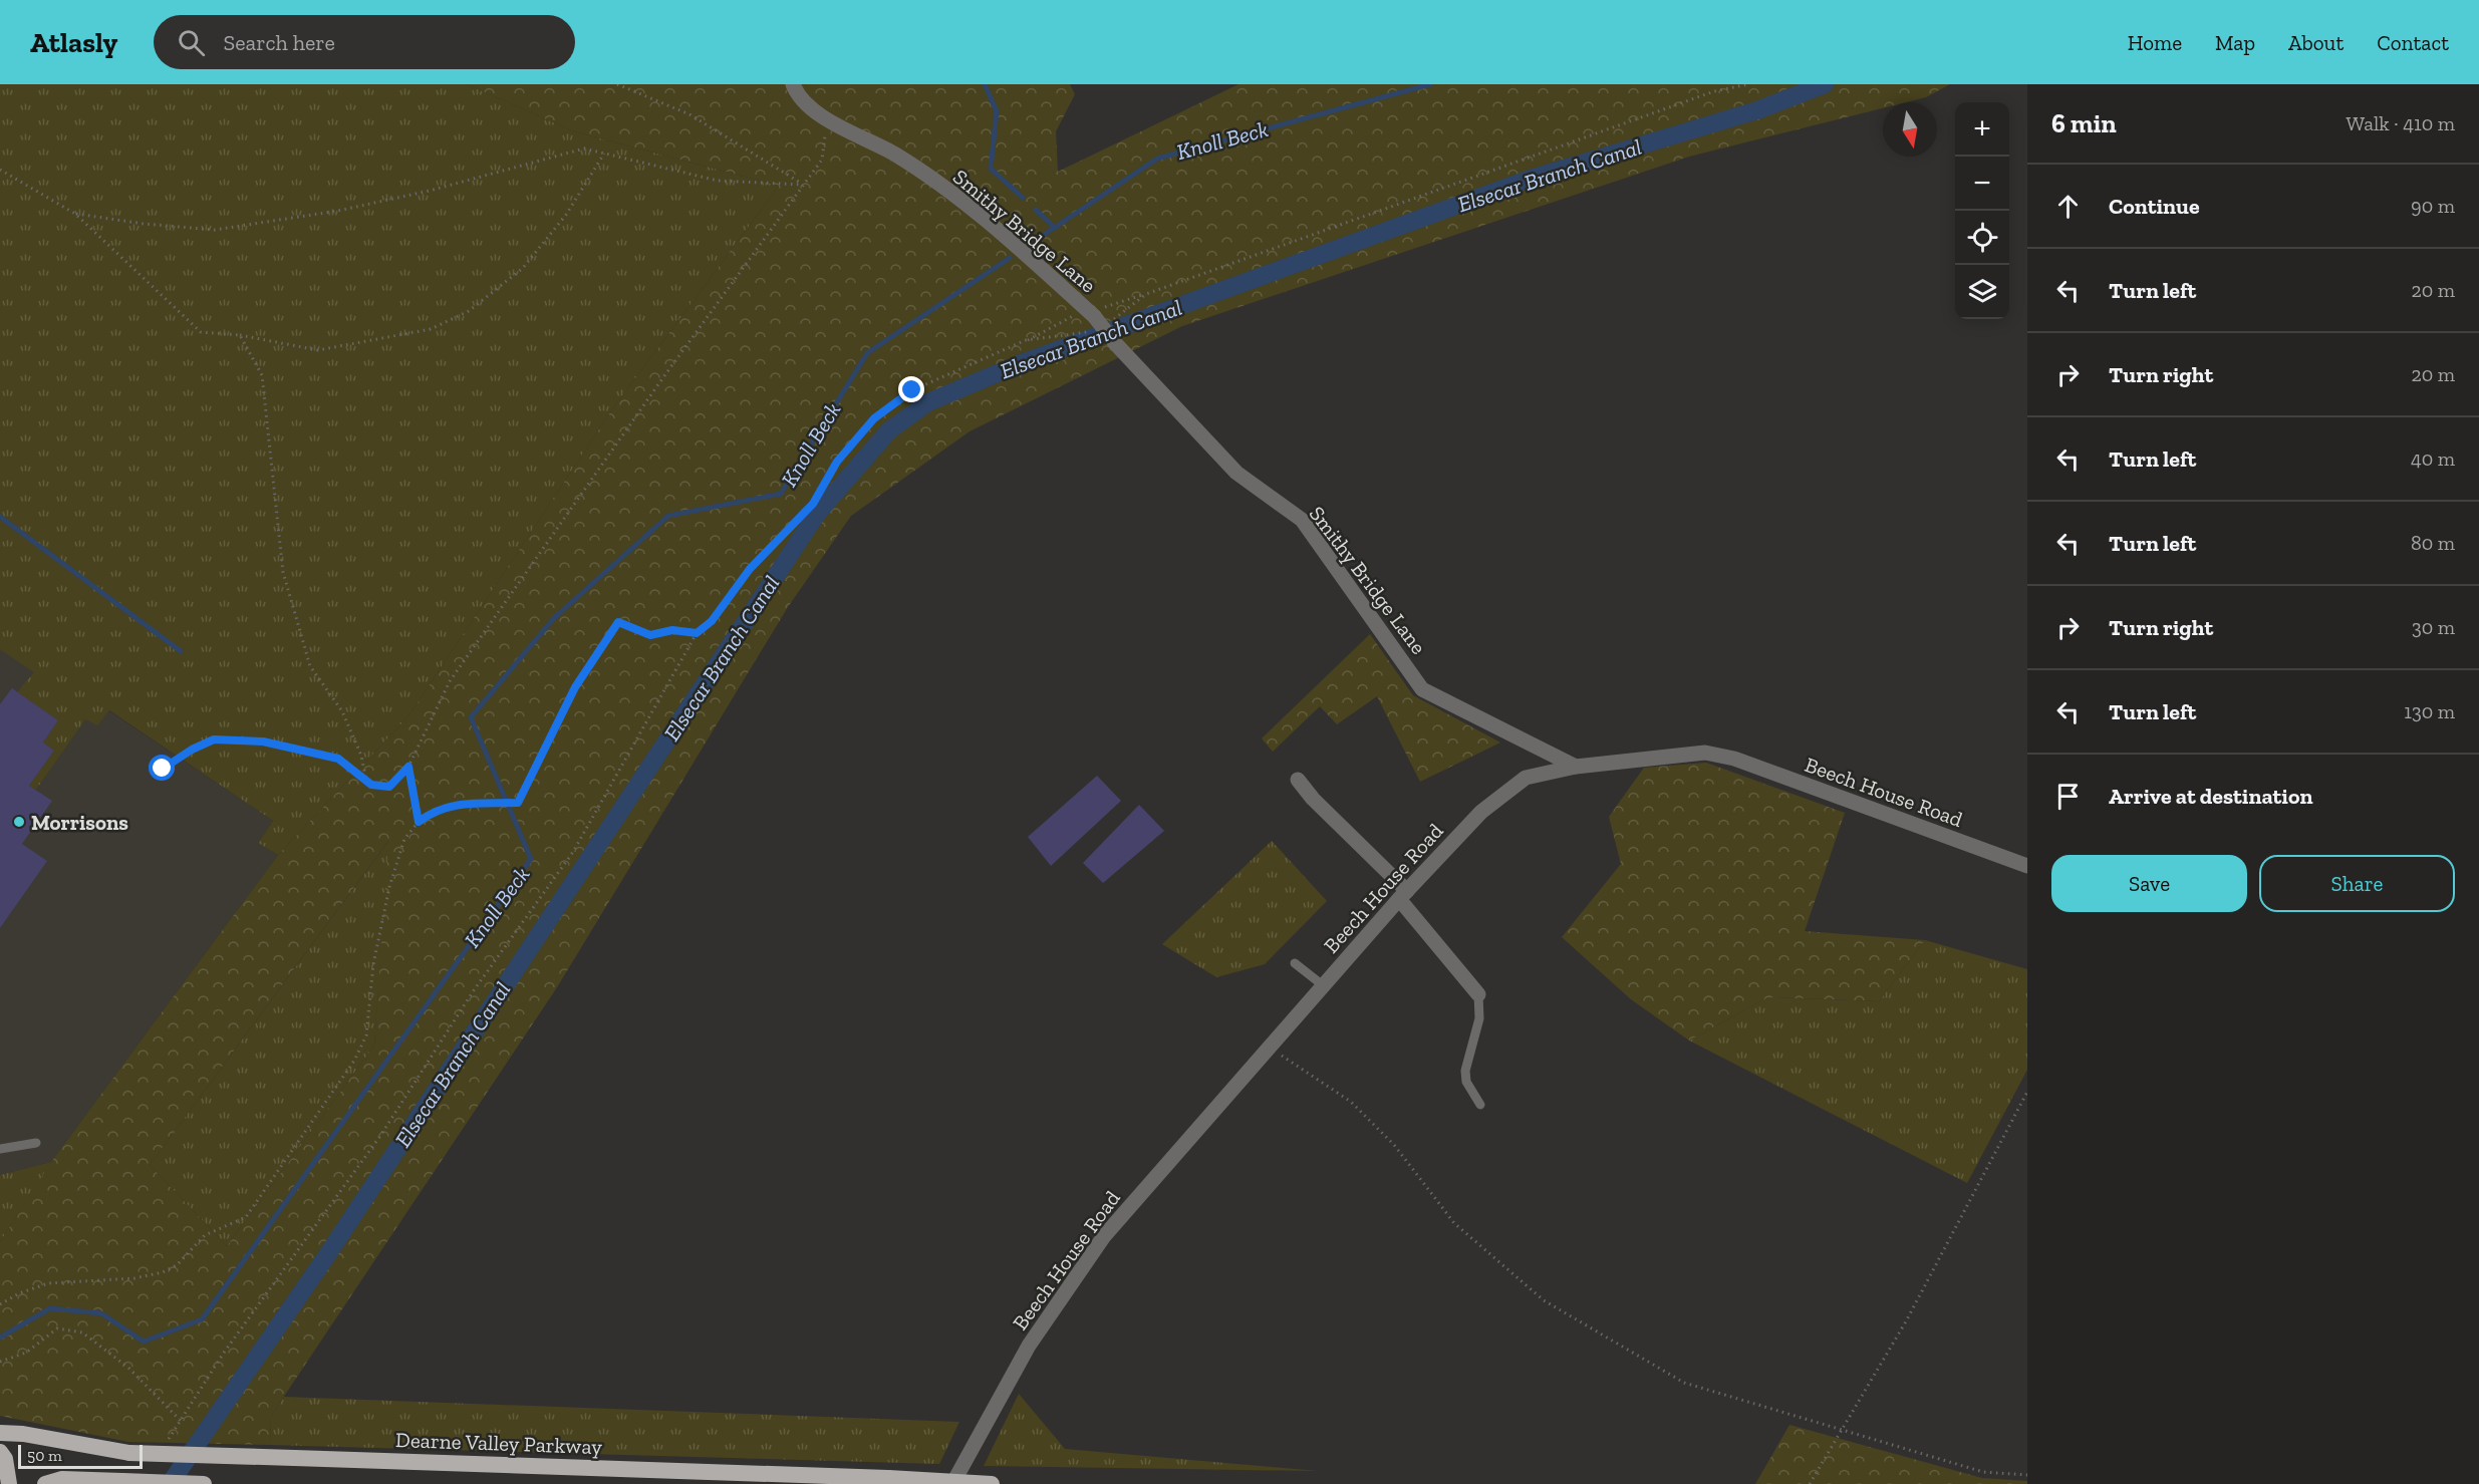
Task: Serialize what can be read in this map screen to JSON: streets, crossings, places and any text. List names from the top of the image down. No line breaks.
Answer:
{"streets":{"highway":["Dearne Valley Parkway"],"street":["Smithy Bridge Lane","Beech House Road"]},"crossings":[["Smithy Bridge Lane","Beech House Road"]],"water":["Knoll Beck","Elsecar Branch Canal"],"places":["Morrisons"],"scale_bar":"50 m","north":"bottom","page":{"header":"Atlasly","search":"Search here","nav":["Home","Map","About","Contact"],"heading":["6 min","Walk · 410 m"],"map_buttons":["+","−"],"list":[["Continue","90 m"],["Turn left","20 m"],["Turn right","20 m"],["Turn left","40 m"],["Turn left","80 m"],["Turn right","30 m"],["Turn left","130 m"],"Arrive at destination"],"buttons":["Save","Share"],"scale":"50 m"}}
